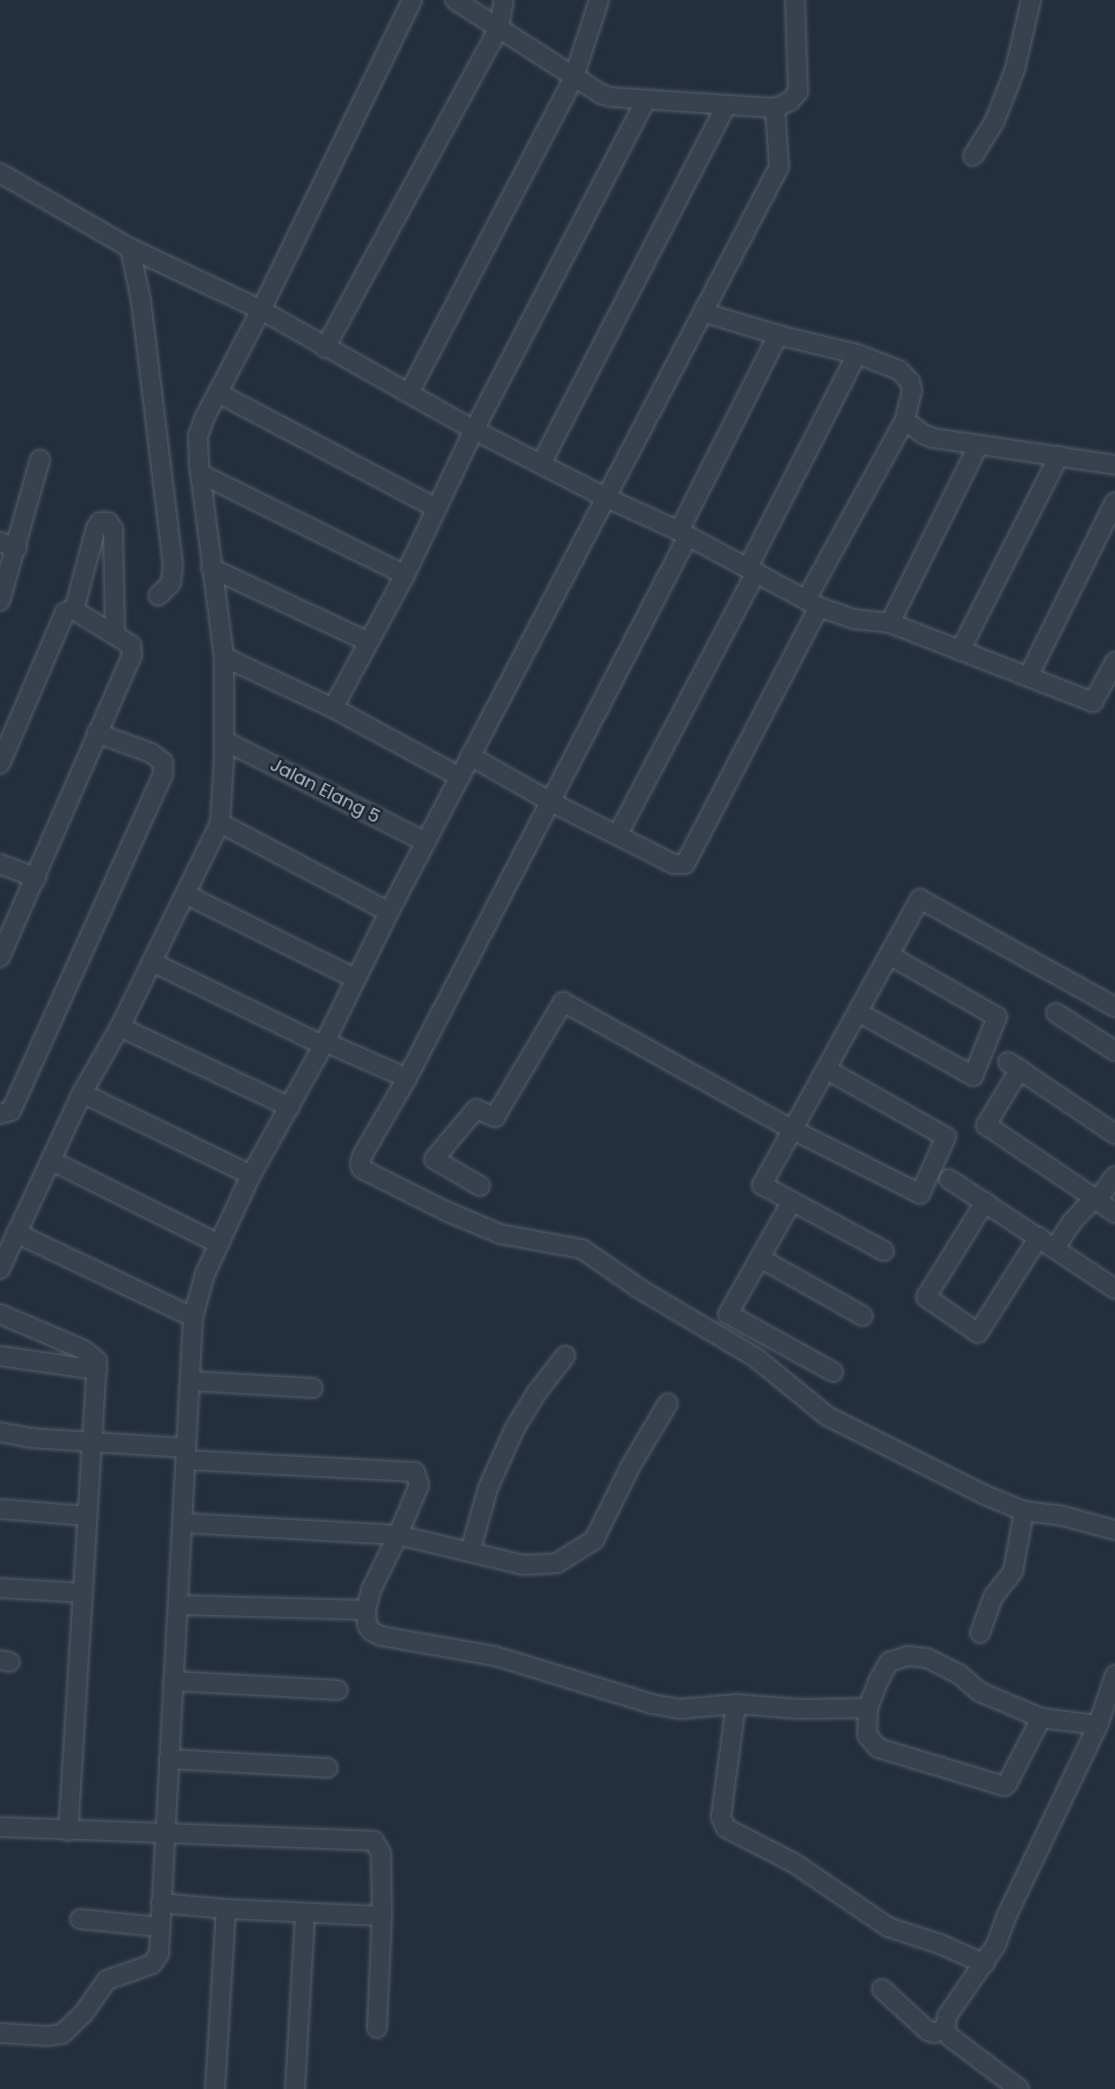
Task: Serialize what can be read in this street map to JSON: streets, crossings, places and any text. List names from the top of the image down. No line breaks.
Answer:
{"streets":{"street":["Jalan Elang 5"]}}
